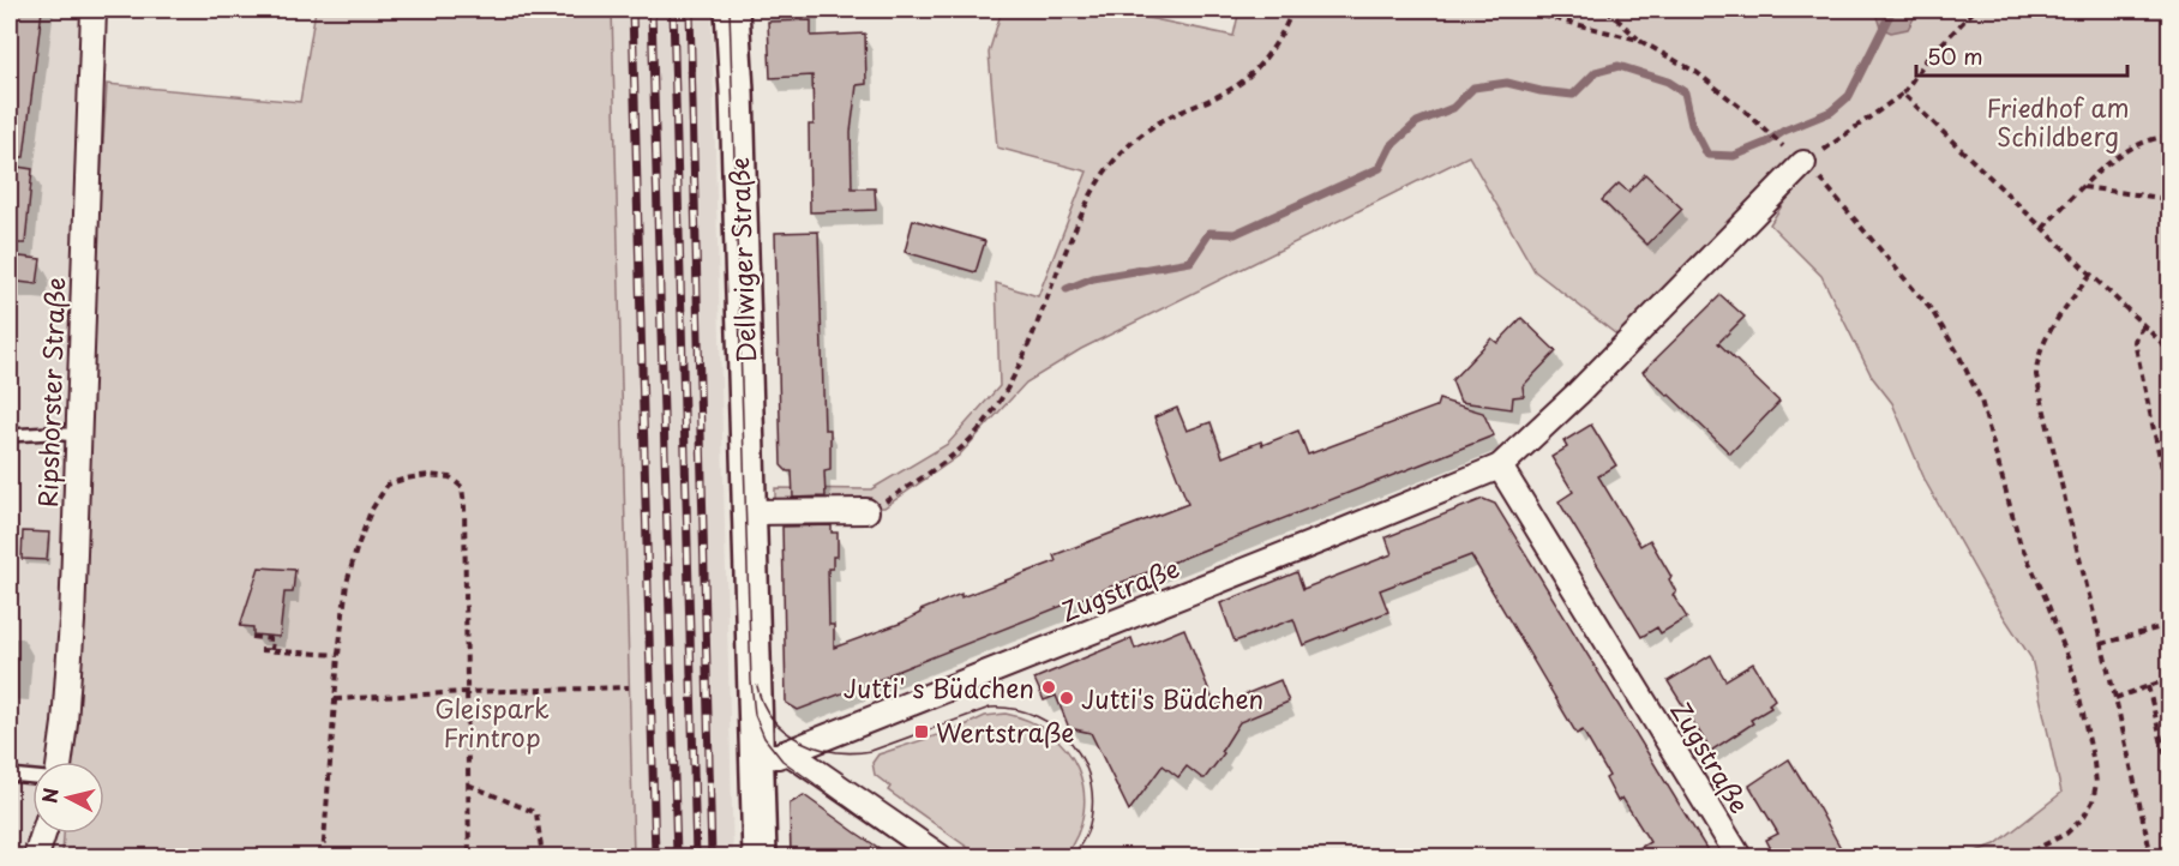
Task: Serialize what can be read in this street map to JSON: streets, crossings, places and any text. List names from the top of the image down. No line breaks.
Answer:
{"streets":{"main road":["Dellwiger Straße"],"street":["Ripshorster Straße","Zugstraße"]},"crossings":[["Dellwiger Straße","Zugstraße"]],"parks":["Friedhof am Schildberg","Gleispark Frintrop"],"places":{"other":["Jutti' s Büdchen","Jutti's Büdchen"],"transit":["Wertstraße"]},"scale_bar":"50 m","north":"left"}
